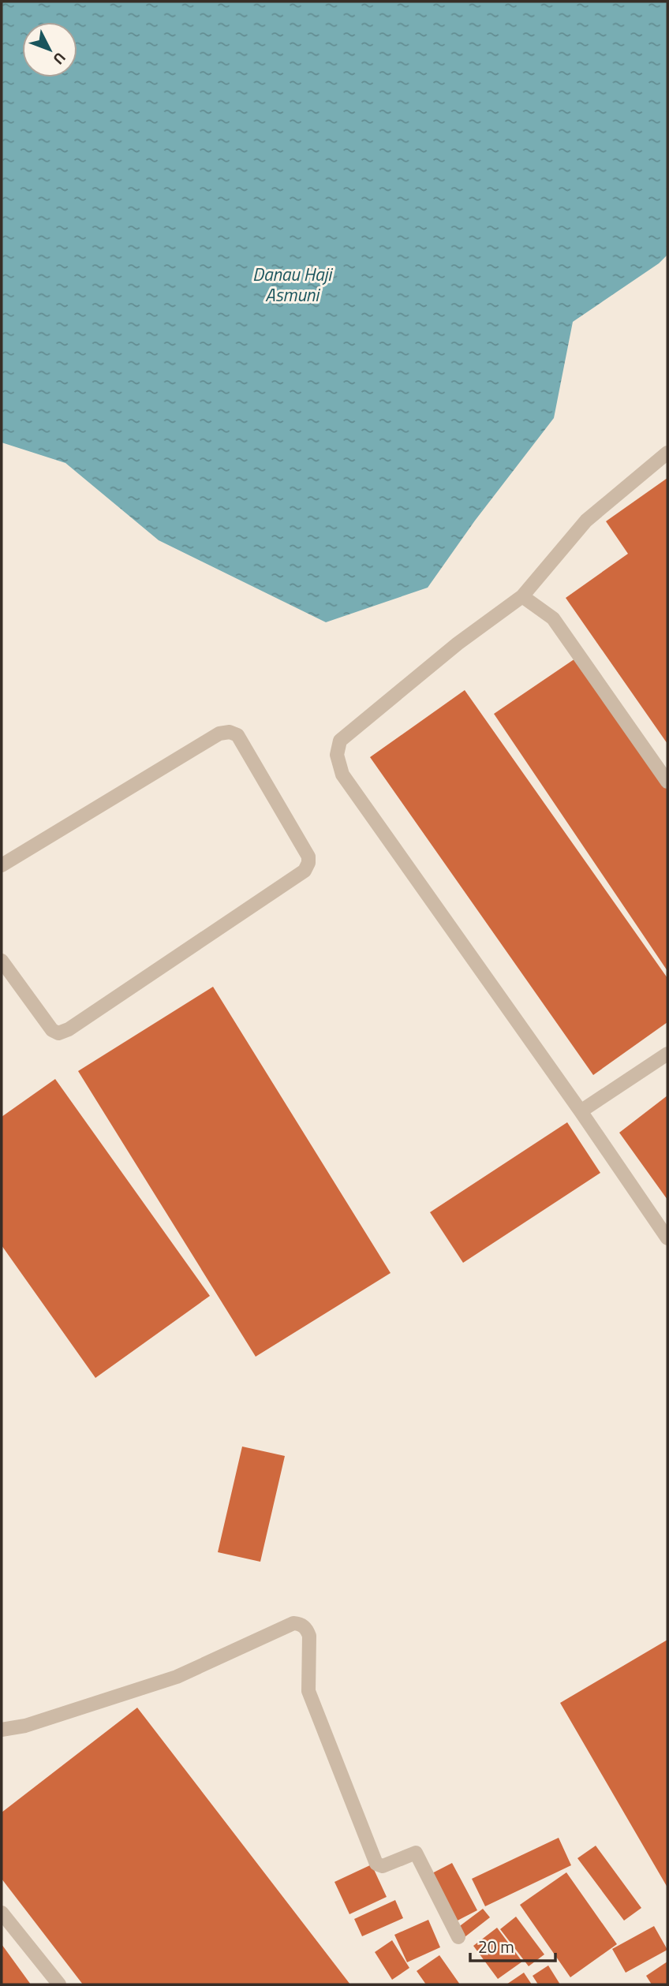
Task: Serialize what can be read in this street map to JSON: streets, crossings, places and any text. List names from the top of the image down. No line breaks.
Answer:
{"water":["Danau Haji Asmuni"],"scale_bar":"20 m","north":"bottom right"}
